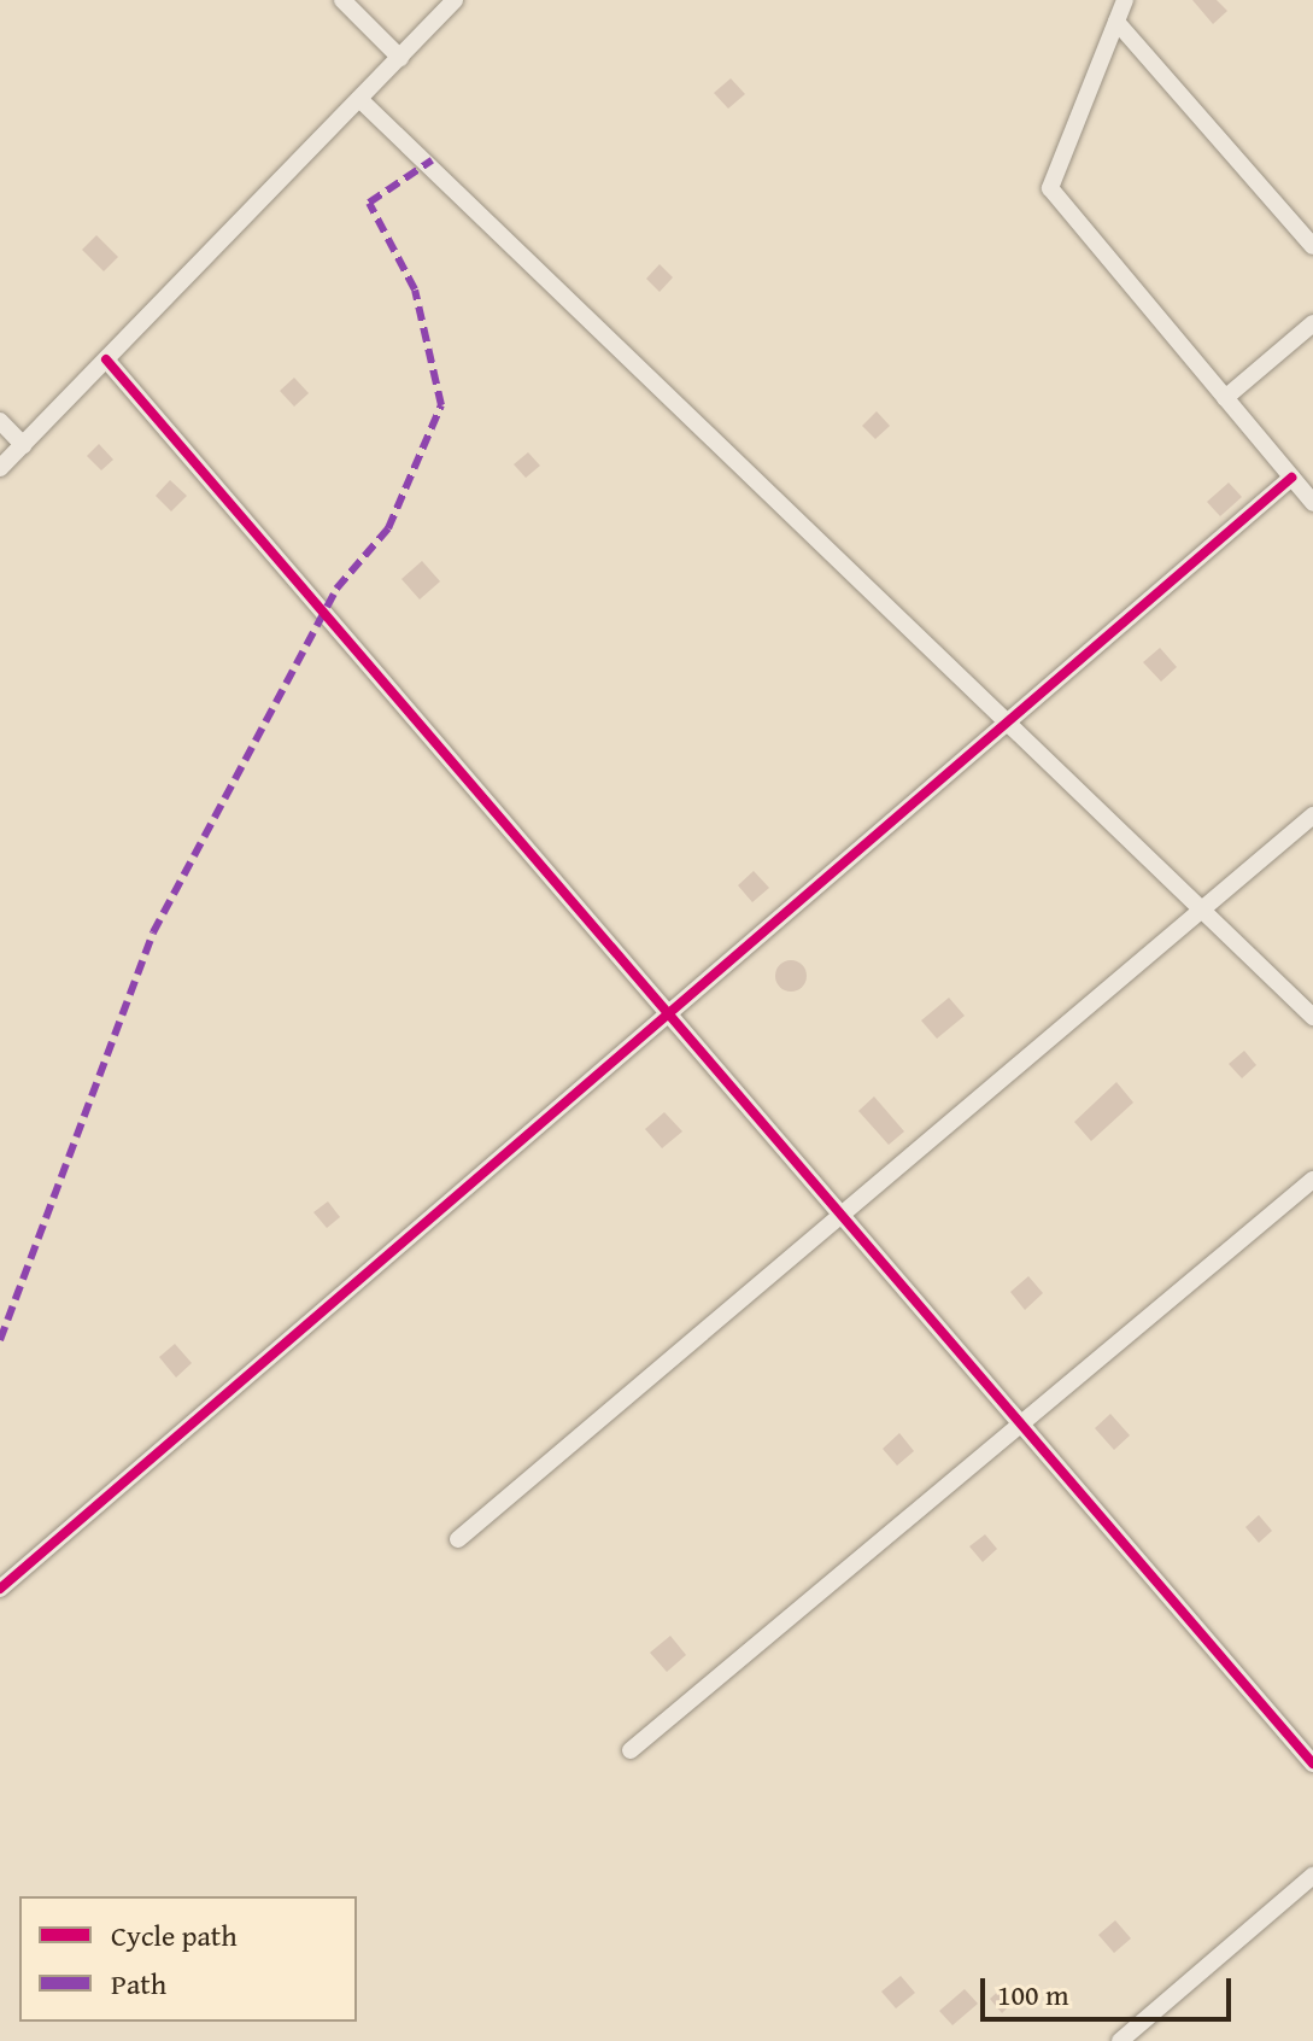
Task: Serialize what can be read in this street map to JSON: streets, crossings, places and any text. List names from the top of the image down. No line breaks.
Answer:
{"legend":["Cycle path","Path"],"scale_bar":"100 m"}
